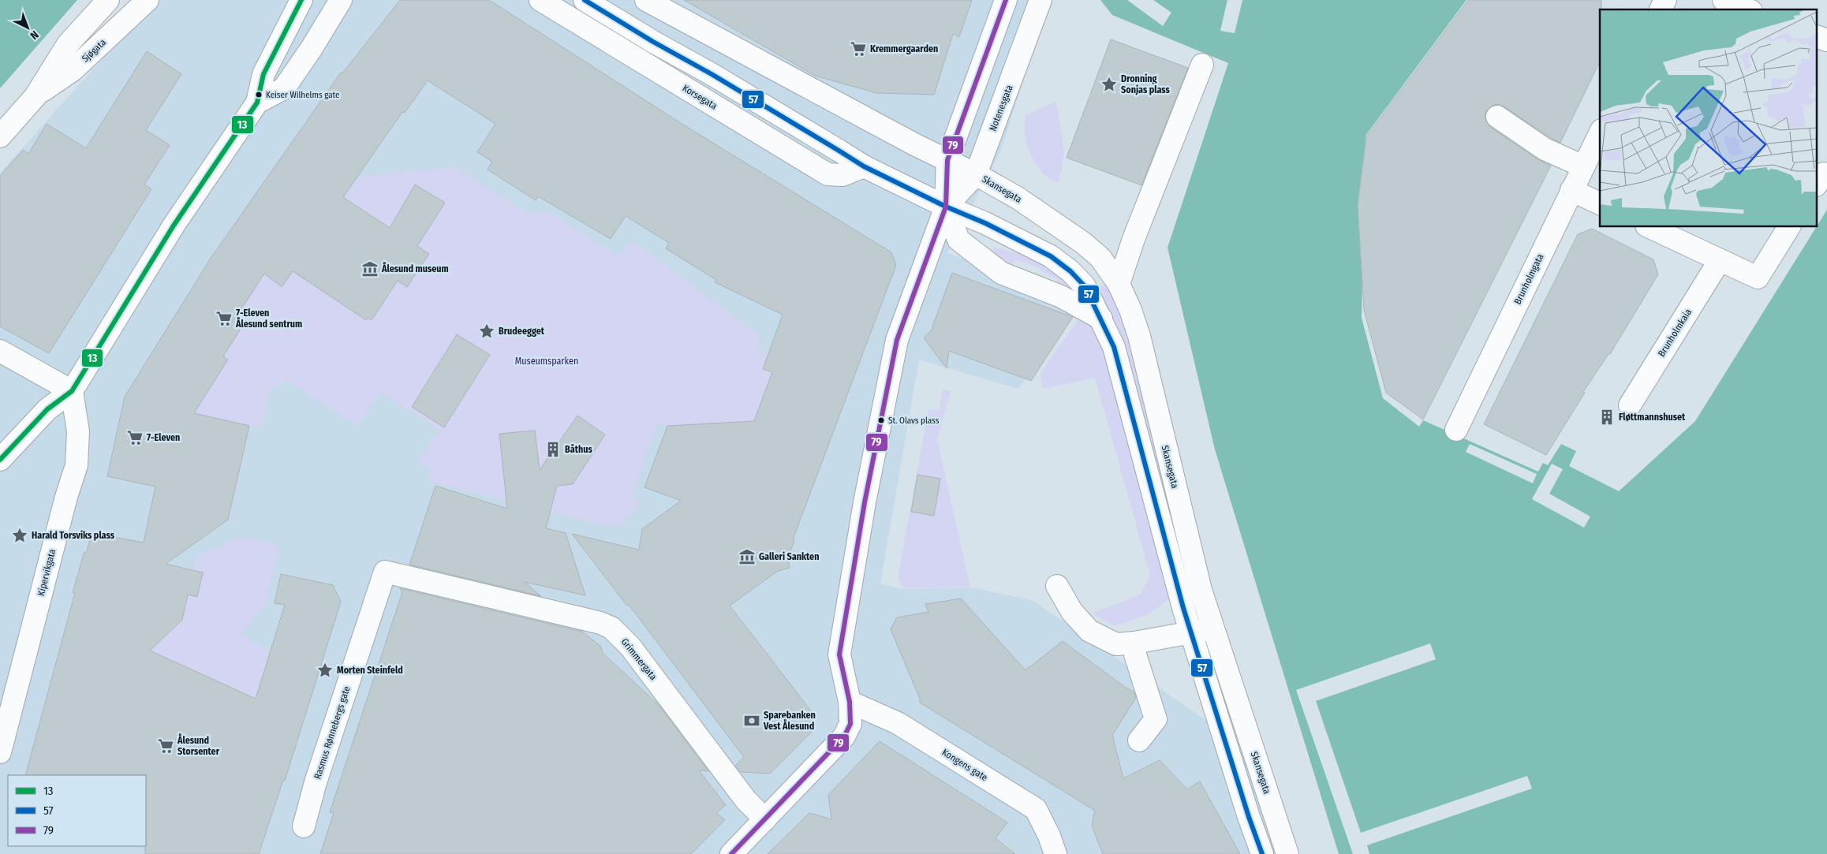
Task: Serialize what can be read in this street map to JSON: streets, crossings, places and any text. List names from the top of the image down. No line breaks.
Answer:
{"streets":{"main road":["Sjøgata","Korsegata","Notenesgata","Skansegata","Brunholmgata","Brunholmkaia","Kipervikgata","Grimmergata","Rasmus Rønnebergs gate","Kongens gate"]},"crossings":[["Notenesgata","Skansegata"],["Notenesgata","Grimmergata"],["Notenesgata","Kongens gate"],["Grimmergata","Rasmus Rønnebergs gate"]],"parks":["Museumsparken"],"places":{"supermarket":["Kremmergaarden","7-Eleven Ålesund sentrum","7-Eleven","Ålesund Storsenter"],"place":["Dronning Sonjas plass","Brudeegget","Harald Torsviks plass","Morten Steinfeld"],"other":["Keiser Wilhelms gate","St. Olavs plass"],"museum":["Ålesund museum","Galleri Sankten"],"building":["Fløttmannshuset","Båthus"],"bank":["Sparebanken Vest Ålesund"]},"lines":["transit line 13","transit line 57","transit line 79"],"legend":["13","57","79"],"north":"bottom right"}
